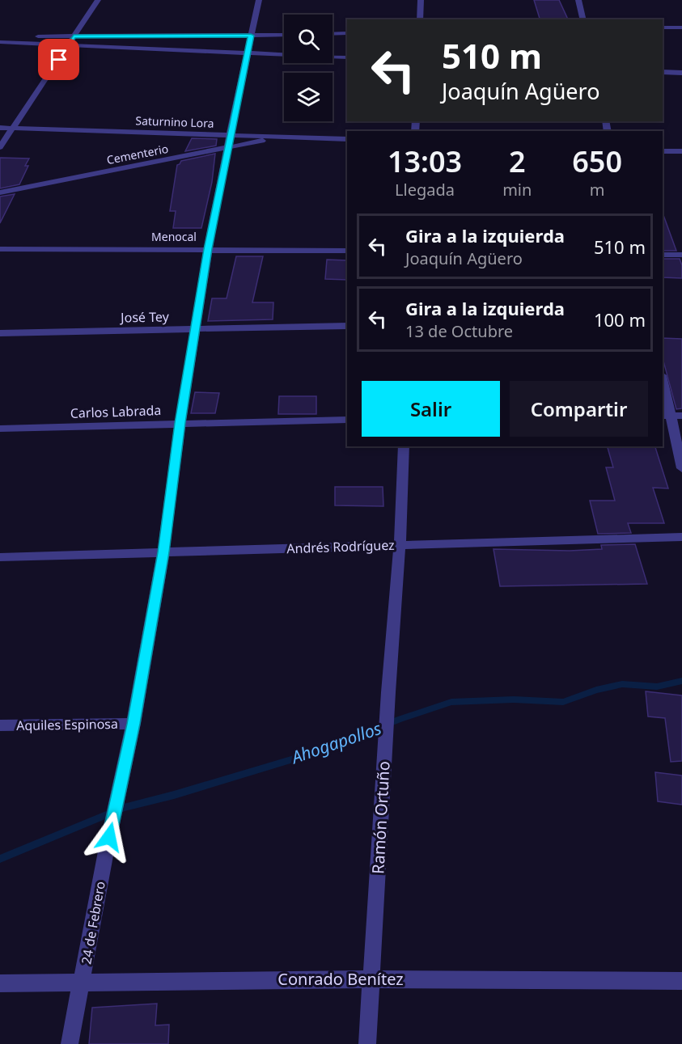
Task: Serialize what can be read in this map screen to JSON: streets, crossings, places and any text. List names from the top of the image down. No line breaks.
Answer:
{"streets":{"street":["Saturnino Lora","Cementerio","Menocal","José Tey","Carlos Labrada","Andrés Rodríguez","Aquiles Espinosa","Ramón Ortuño","24 de Febrero","Conrado Benítez"]},"crossings":[["Saturnino Lora","Cementerio"],["Saturnino Lora","24 de Febrero"],["Cementerio","24 de Febrero"],["Menocal","24 de Febrero"],["José Tey","24 de Febrero"],["Carlos Labrada","24 de Febrero"],["Andrés Rodríguez","Ramón Ortuño"],["Andrés Rodríguez","24 de Febrero"],["Aquiles Espinosa","24 de Febrero"],["Ramón Ortuño","Conrado Benítez"],["24 de Febrero","Conrado Benítez"]],"water":["Ahogapollos"],"page":{"turn":["510 m","Joaquín Agüero"],"eta":["13:03","Llegada","2","min","650","m"],"list":[{"name":"Gira a la izquierda","note":"Joaquín Agüero","value":"510 m"},{"name":"Gira a la izquierda","note":"13 de Octubre","value":"100 m"}],"buttons":["Salir","Compartir"]}}
